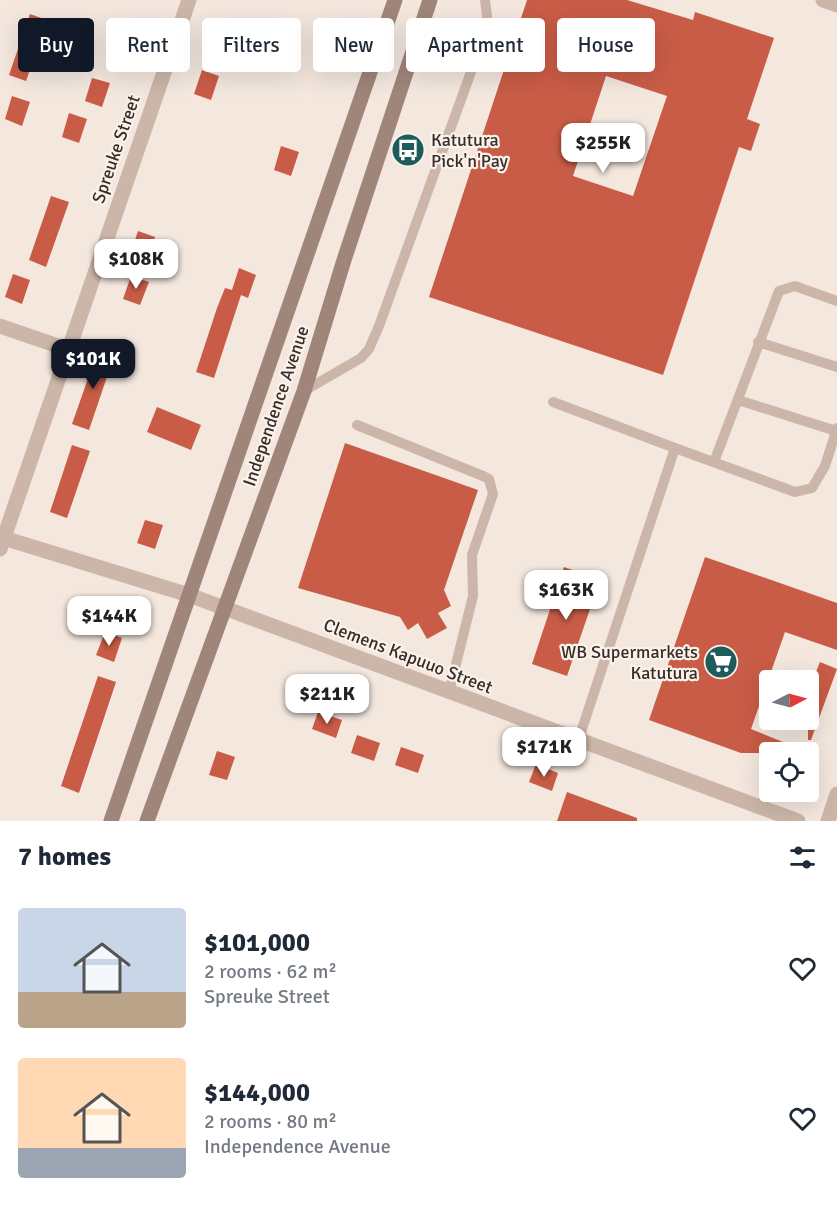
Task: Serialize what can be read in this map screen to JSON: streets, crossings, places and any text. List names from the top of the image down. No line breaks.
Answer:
{"streets":{"main road":["Independence Avenue"],"street":["Spreuke Street","Clemens Kapuuo Street"]},"crossings":[["Spreuke Street","Clemens Kapuuo Street"],["Independence Avenue","Clemens Kapuuo Street"]],"places":{"bus stop":["Katutura Pick'n'Pay"],"supermarket":["WB Supermarkets Katutura"]},"north":"right","page":{"chip":["Buy","Rent","Filters","New","Apartment","House"],"price":["$255K","$108K","$101K","$163K","$144K","$211K","$171K"],"heading":"7 homes","list":[{"name":"$101,000","note":"2 rooms · 62 m² · Spreuke Street"},{"name":"$144,000","note":"2 rooms · 80 m² · Independence Avenue"}]}}
